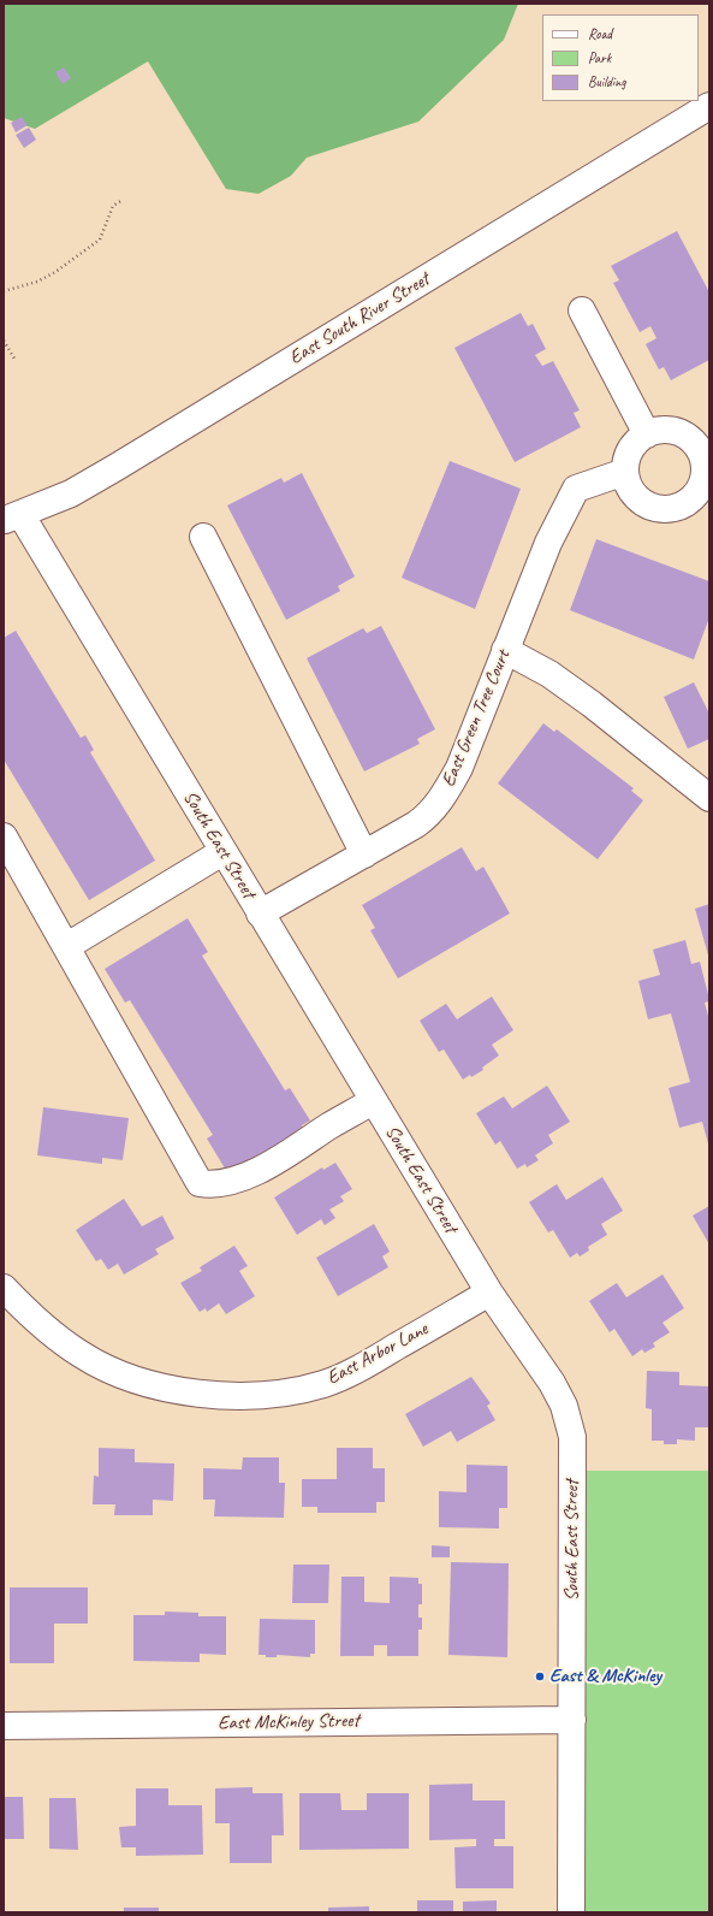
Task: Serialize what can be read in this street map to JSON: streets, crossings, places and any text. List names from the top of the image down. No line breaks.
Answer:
{"streets":{"street":["East South River Street","East Green Tree Court","South East Street","East Arbor Lane","East McKinley Street"]},"crossings":[["East South River Street","South East Street"],["East Green Tree Court","South East Street"],["South East Street","East Arbor Lane"],["South East Street","East McKinley Street"]],"places":["East & McKinley"],"legend":["Road","Park","Building"]}
